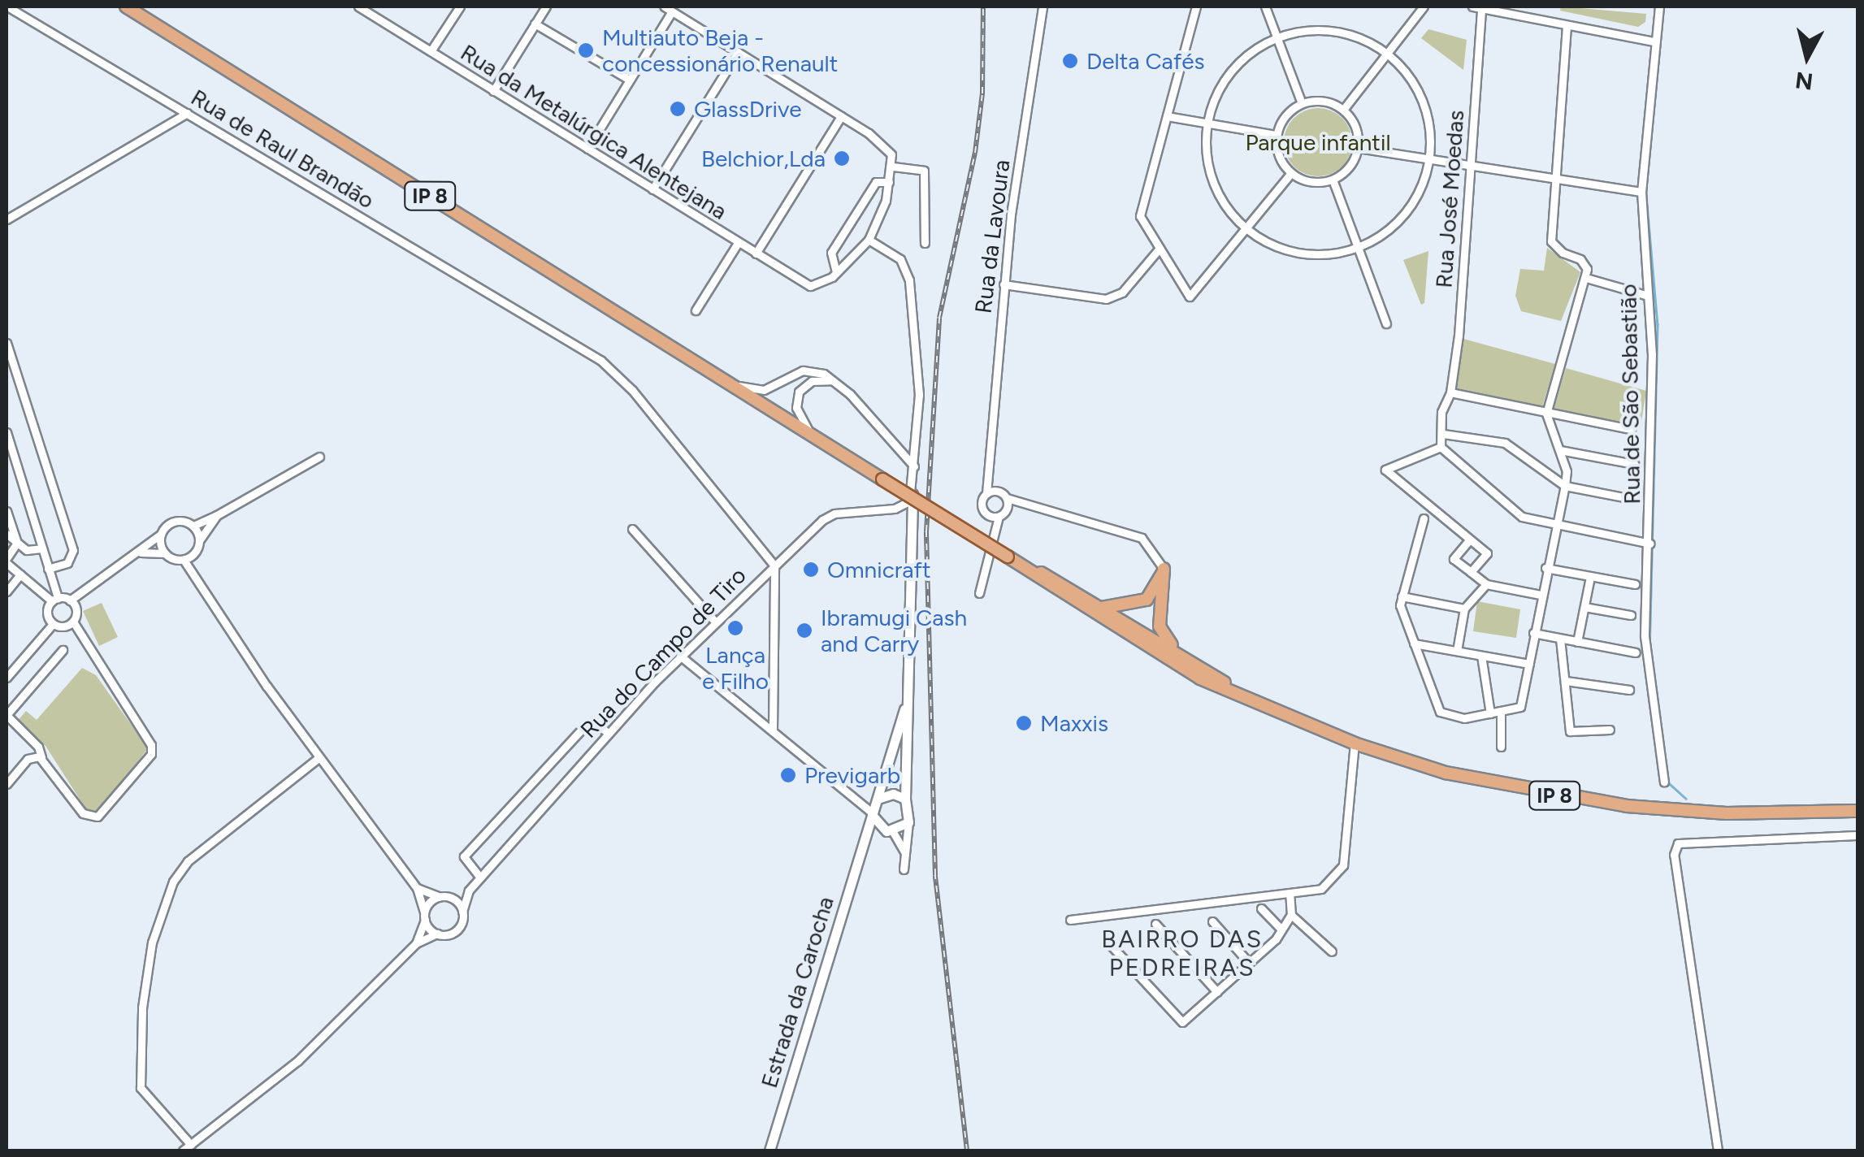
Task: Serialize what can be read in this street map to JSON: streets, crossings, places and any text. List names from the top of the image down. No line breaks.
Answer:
{"streets":{"main road":["IP 8"],"street":["Rua da Metalúrgica Alentejana","Rua de Raul Brandão","Rua José Moedas","Rua da Lavoura","Rua de São Sebastião","Rua do Campo de Tiro","Estrada da Carocha"]},"crossings":[["Rua de Raul Brandão","Rua do Campo de Tiro"]],"districts":["BAIRRO DAS PEDREIRAS"],"parks":["Parque infantil"],"places":["Multiauto Beja - concessionário Renault","Delta Cafés","GlassDrive","Belchior,Lda","Omnicraft","Lança e Filho","Ibramugi Cash and Carry","Maxxis","Previgarb"],"north":"bottom"}
